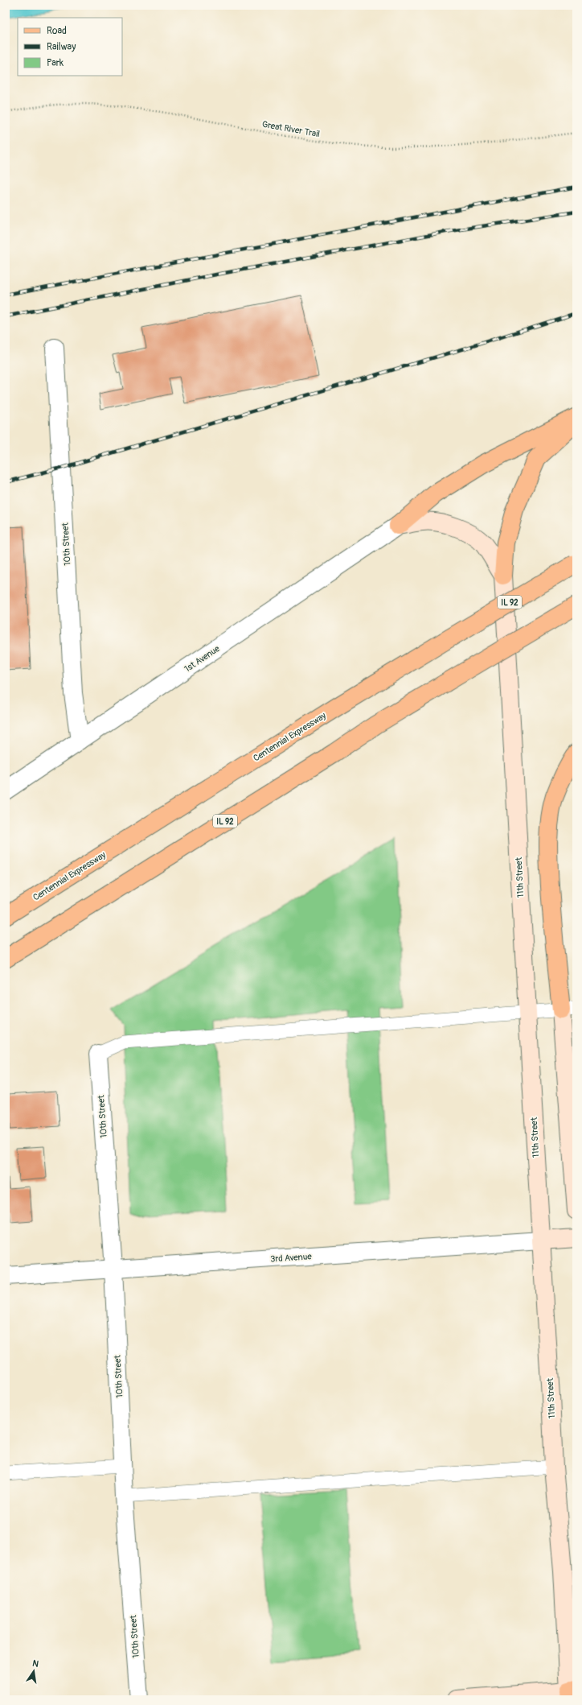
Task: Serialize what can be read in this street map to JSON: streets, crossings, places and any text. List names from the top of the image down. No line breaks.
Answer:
{"streets":{"highway":["IL 92","Centennial Expressway"],"street":["10th Street","1st Avenue","11th Street","3rd Avenue"],"path":["Great River Trail"]},"crossings":[["10th Street","1st Avenue"],["10th Street","3rd Avenue"],["11th Street","3rd Avenue"]],"legend":["Road","Railway","Park"],"north":"top"}
